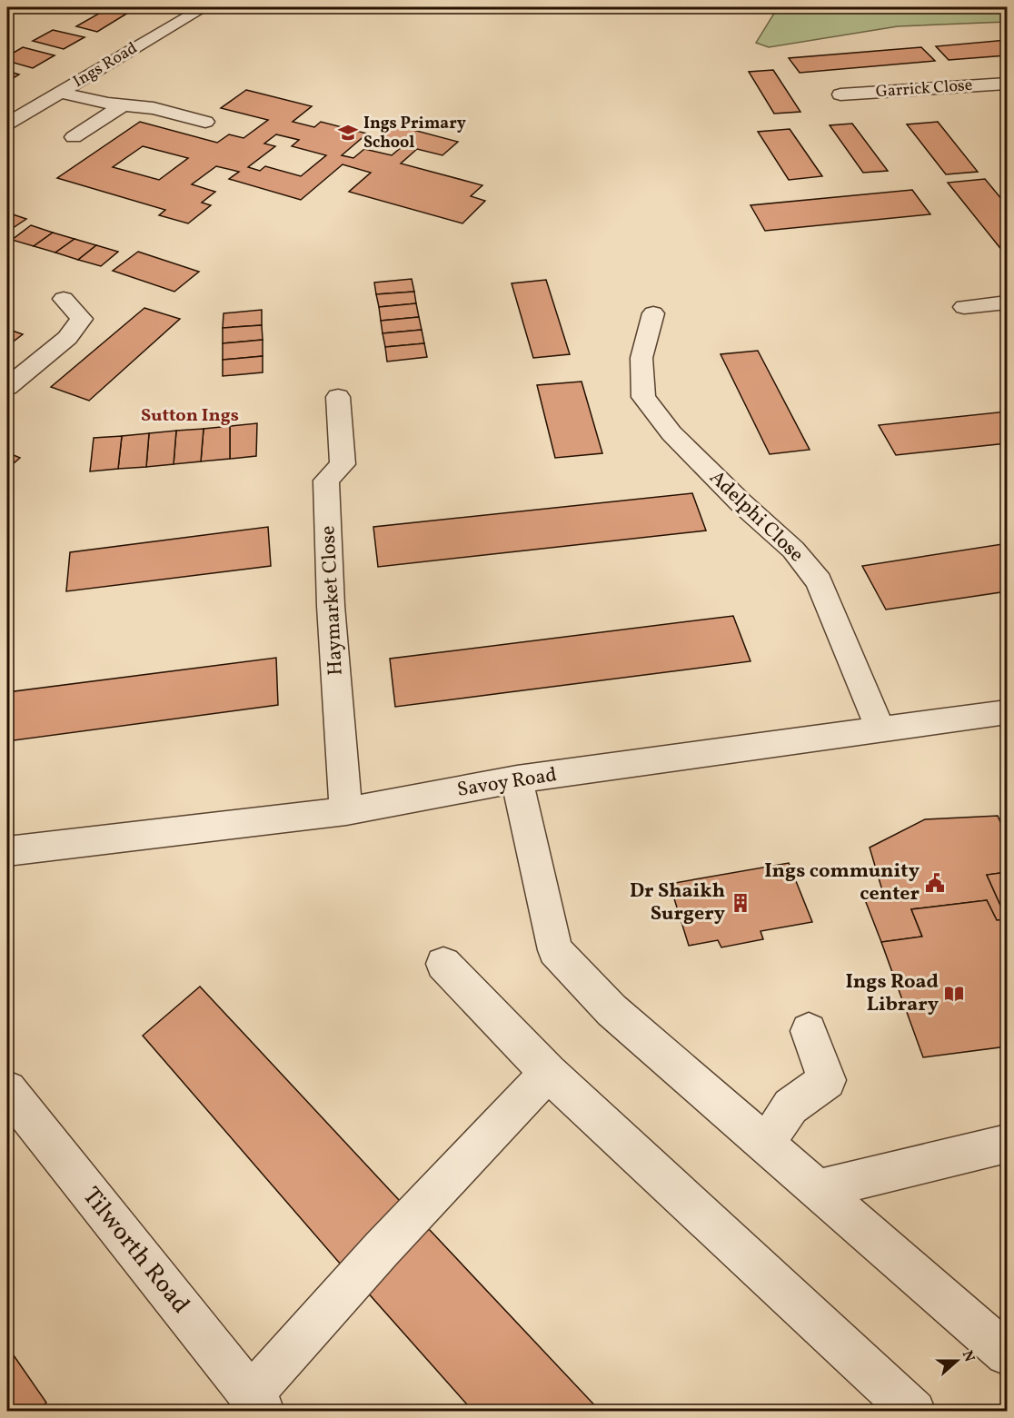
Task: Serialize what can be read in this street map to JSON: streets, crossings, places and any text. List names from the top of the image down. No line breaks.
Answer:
{"streets":{"street":["Ings Road","Garrick Close","Adelphi Close","Haymarket Close","Savoy Road","Tilworth Road"]},"crossings":[["Adelphi Close","Savoy Road"],["Haymarket Close","Savoy Road"]],"districts":["Sutton Ings"],"places":{"school or university":["Ings Primary School"],"public building":["Ings community center"],"building":["Dr Shaikh Surgery"],"library":["Ings Road Library"]},"north":"right"}
